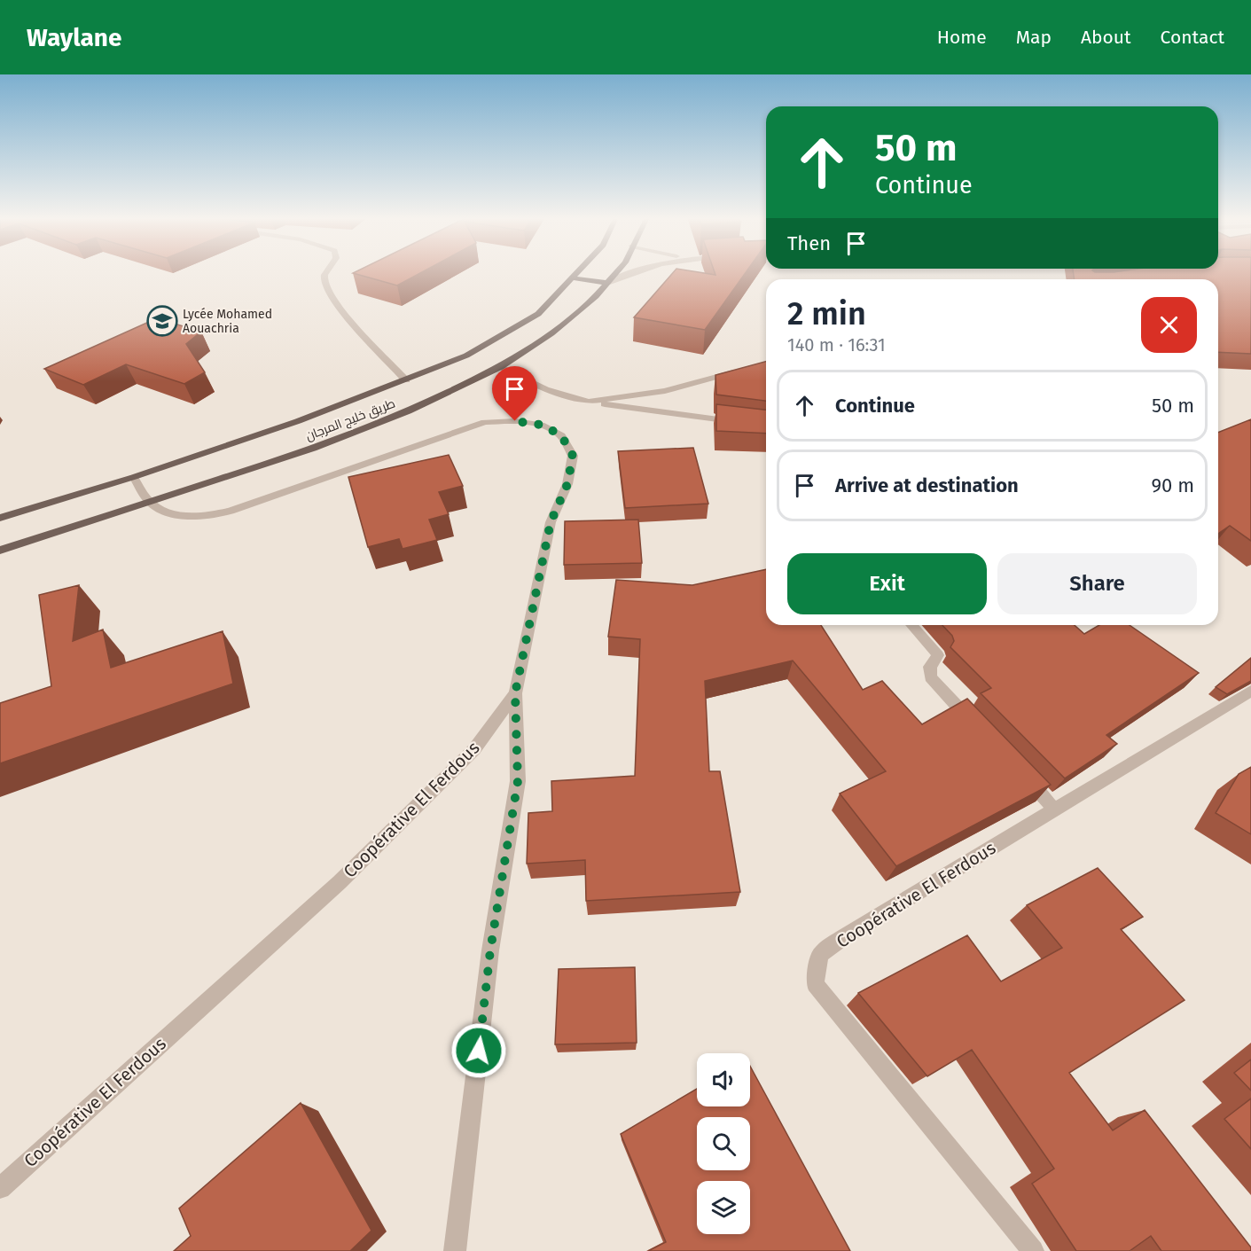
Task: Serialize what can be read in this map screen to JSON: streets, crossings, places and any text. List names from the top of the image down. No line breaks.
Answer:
{"streets":{"main road":["طريق خليج المرجان"],"street":["Coopérative El Ferdous"]},"places":{"school or university":["Lycée Mohamed Aouachria"]},"page":{"header":"Waylane","nav":["Home","Map","About","Contact"],"turn":["50 m","Continue"],"then":"Then","heading":["2 min","140 m · 16:31"],"list":[{"name":"Continue","value":"50 m"},{"name":"Arrive at destination","value":"90 m"}],"buttons":["Exit","Share"]}}
